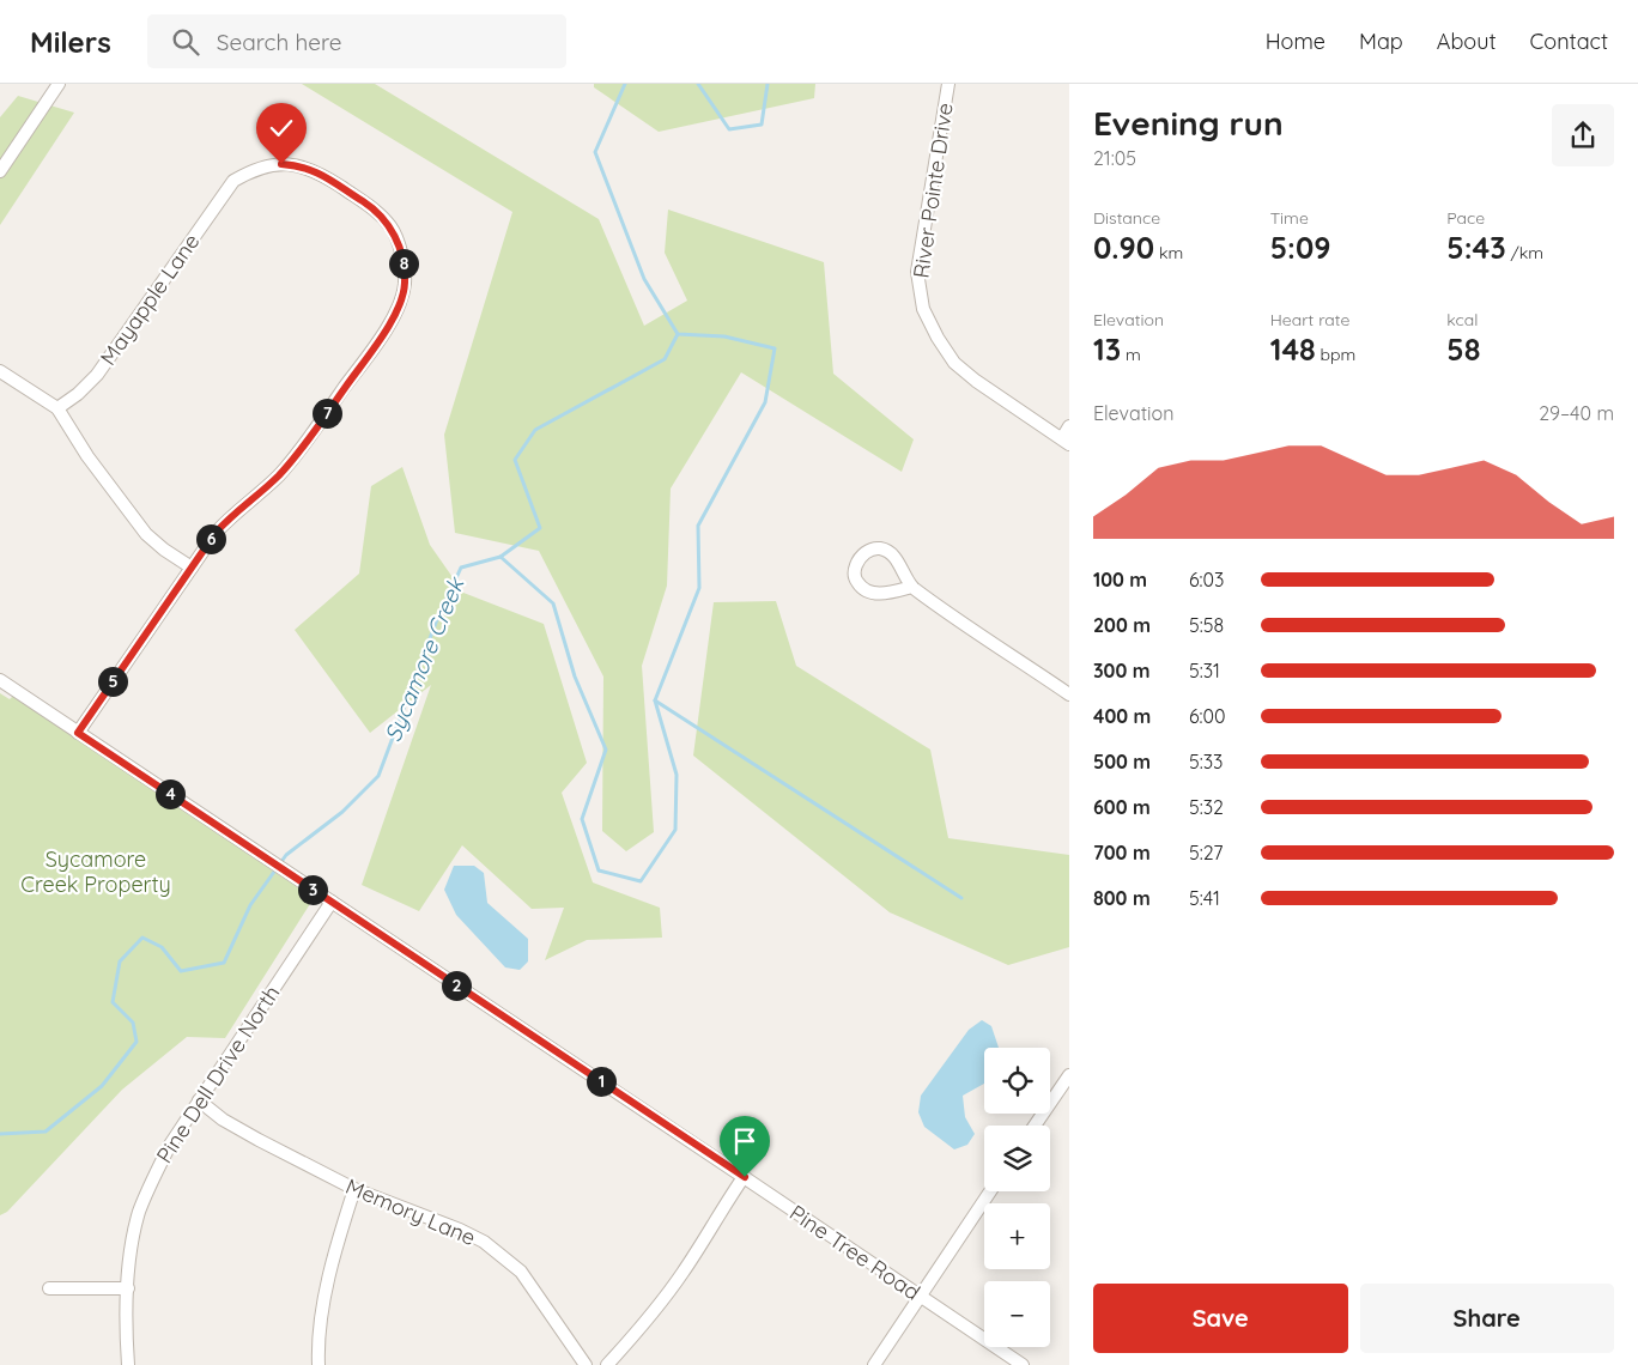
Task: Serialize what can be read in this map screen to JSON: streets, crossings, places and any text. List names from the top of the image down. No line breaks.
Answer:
{"streets":{"street":["River Pointe Drive","Mayapple Lane","Pine Dell Drive North","Memory Lane","Pine Tree Road"]},"crossings":[["Pine Dell Drive North","Memory Lane"],["Pine Dell Drive North","Pine Tree Road"]],"water":["Sycamore Creek"],"parks":["Sycamore Creek Property"],"page":{"header":"Milers","search":"Search here","nav":["Home","Map","About","Contact"],"heading":["Evening run","21:05"],"stats":[["Distance","0.90 km"],["Time","5:09"],["Pace","5:43 /km"],["Elevation","13 m"],["Heart rate","148 bpm"],["kcal","58"]],"pins":["8","7","6","5","4","3","2","1"],"chart":["Elevation","29–40 m"],"list":[{"name":"100 m","note":"6:03"},{"name":"200 m","note":"5:58"},{"name":"300 m","note":"5:31"},{"name":"400 m","note":"6:00"},{"name":"500 m","note":"5:33"},{"name":"600 m","note":"5:32"},{"name":"700 m","note":"5:27"},{"name":"800 m","note":"5:41"}],"map_buttons":["+","−"],"buttons":["Save","Share"]}}
